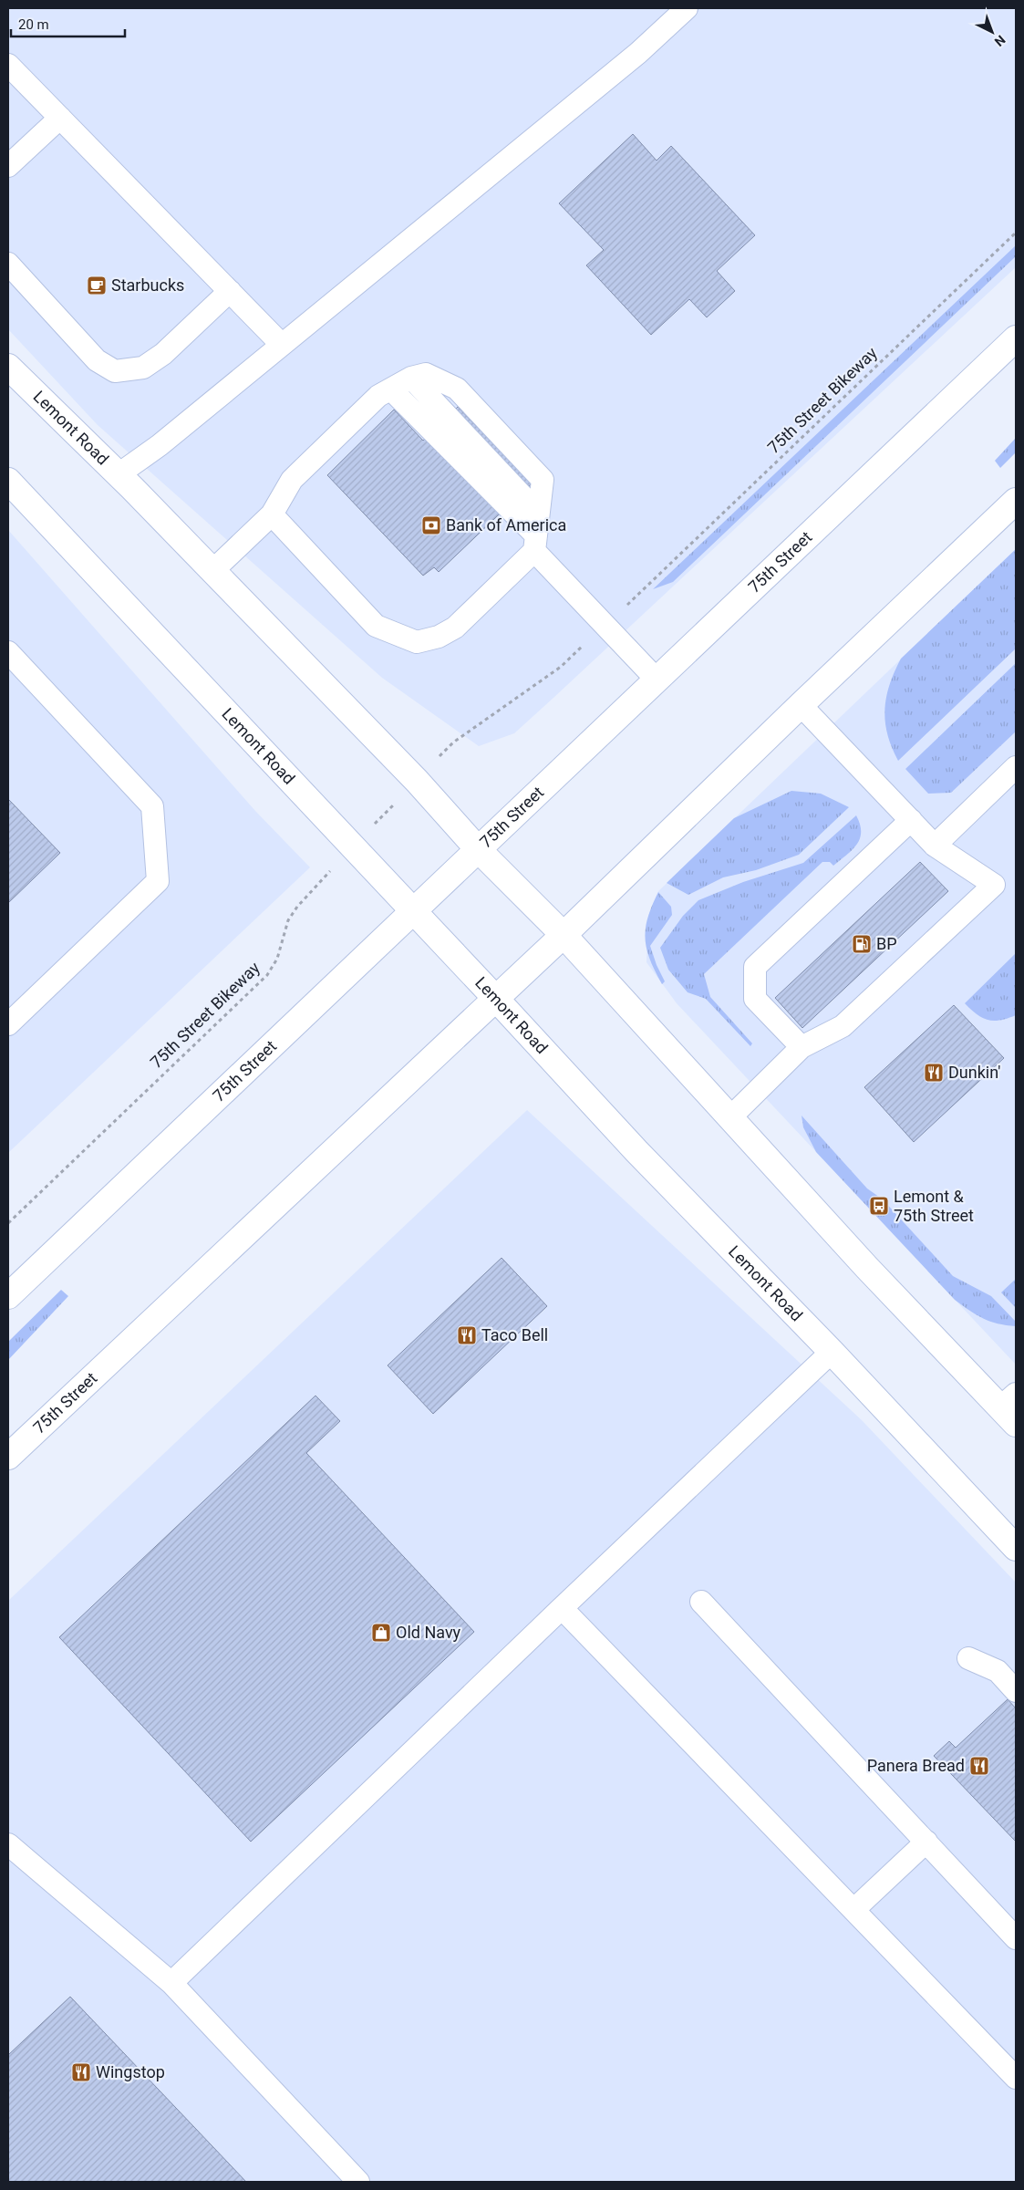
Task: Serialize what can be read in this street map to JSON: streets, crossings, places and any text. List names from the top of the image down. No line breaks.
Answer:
{"streets":{"main road":["Lemont Road","75th Street"],"path":["75th Street Bikeway"]},"crossings":[["75th Street Bikeway","Lemont Road"],["Lemont Road","75th Street"]],"places":{"cafe":["Starbucks"],"bank":["Bank of America"],"fuel station":["BP"],"restaurant":["Dunkin'","Taco Bell","Panera Bread","Wingstop"],"bus stop":["Lemont & 75th Street"],"shop":["Old Navy"]},"scale_bar":"20 m","north":"bottom right"}
